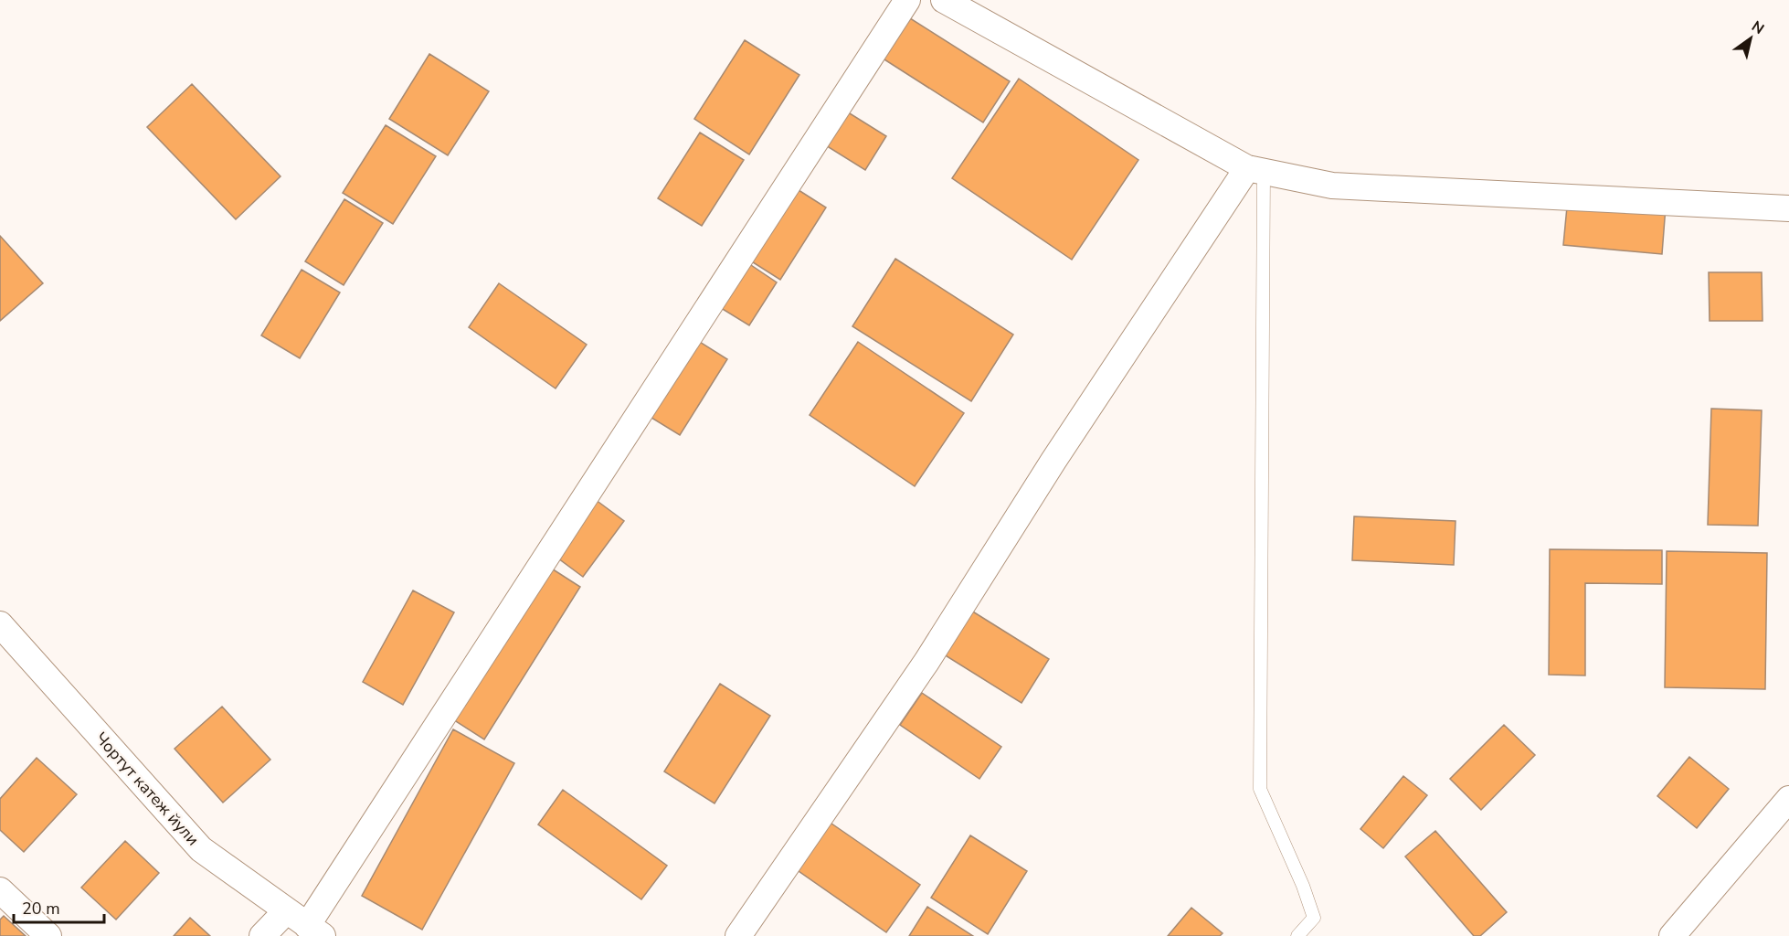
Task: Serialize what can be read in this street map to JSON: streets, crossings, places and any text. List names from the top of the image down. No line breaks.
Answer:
{"streets":{"street":["Чортут катеж йули"]},"scale_bar":"20 m","north":"top right"}
